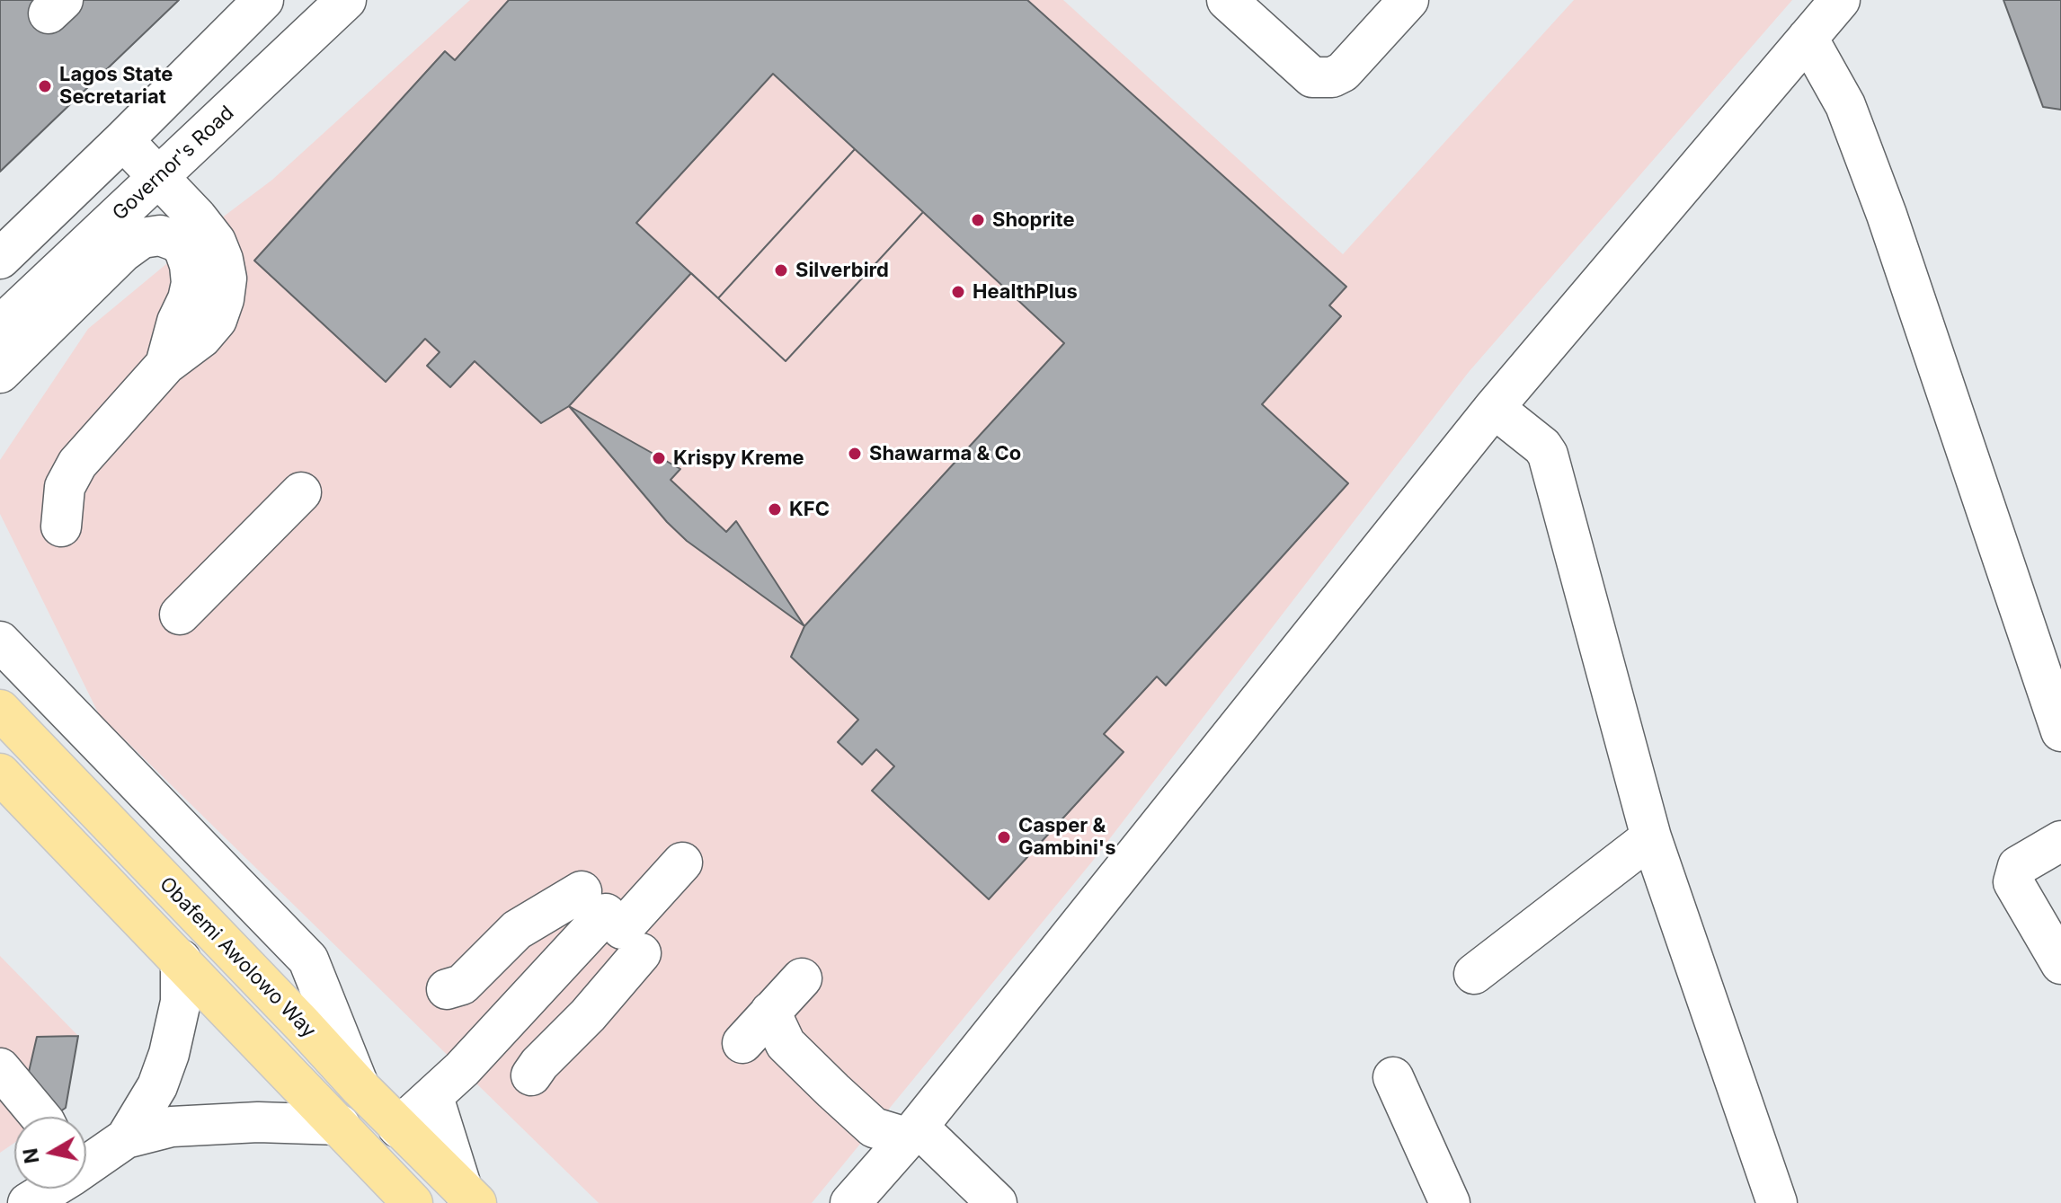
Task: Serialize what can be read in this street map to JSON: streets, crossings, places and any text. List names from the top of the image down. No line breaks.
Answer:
{"streets":{"main road":["Obafemi Awolowo Way"],"street":["Governor's Road"]},"places":["Lagos State Secretariat","Shoprite","Silverbird","HealthPlus","Shawarma & Co","Krispy Kreme","KFC","Casper & Gambini's"],"north":"left"}
